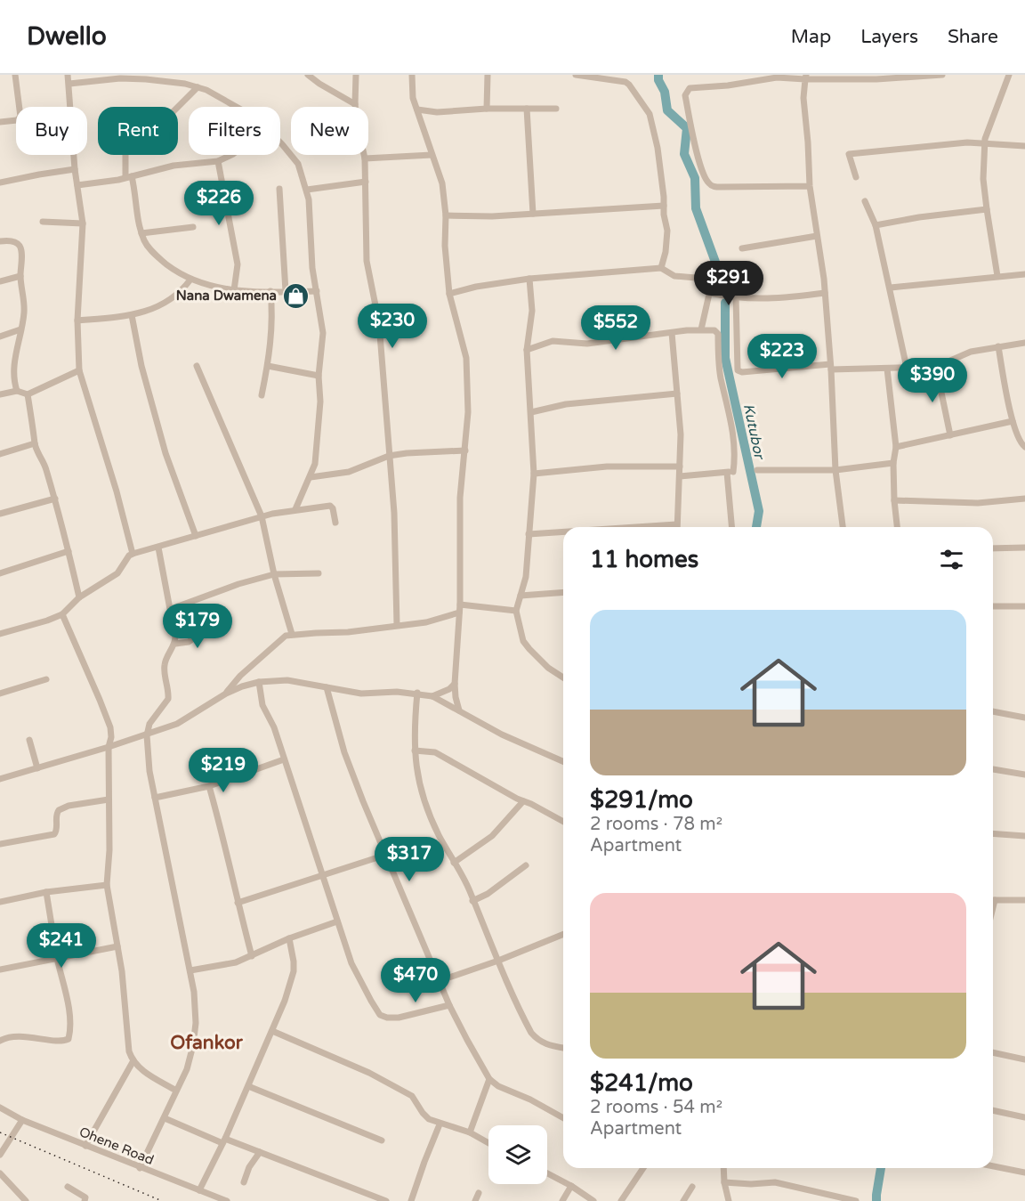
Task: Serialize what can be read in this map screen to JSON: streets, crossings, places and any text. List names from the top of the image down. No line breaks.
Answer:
{"streets":{"street":["Ohene Road"]},"districts":["Ofankor"],"water":["Kutubor"],"places":{"shop":["Nana Dwamena"]},"page":{"header":"Dwello","nav":["Map","Layers","Share"],"chip":["Buy","Rent","Filters","New"],"price":["$226","$291","$230","$552","$223","$390","$179","$219","$317","$241","$470"],"heading":"11 homes","list":[{"name":"$291/mo","note":"2 rooms · 78 m² · Apartment"},{"name":"$241/mo","note":"2 rooms · 54 m² · Apartment"}]}}
